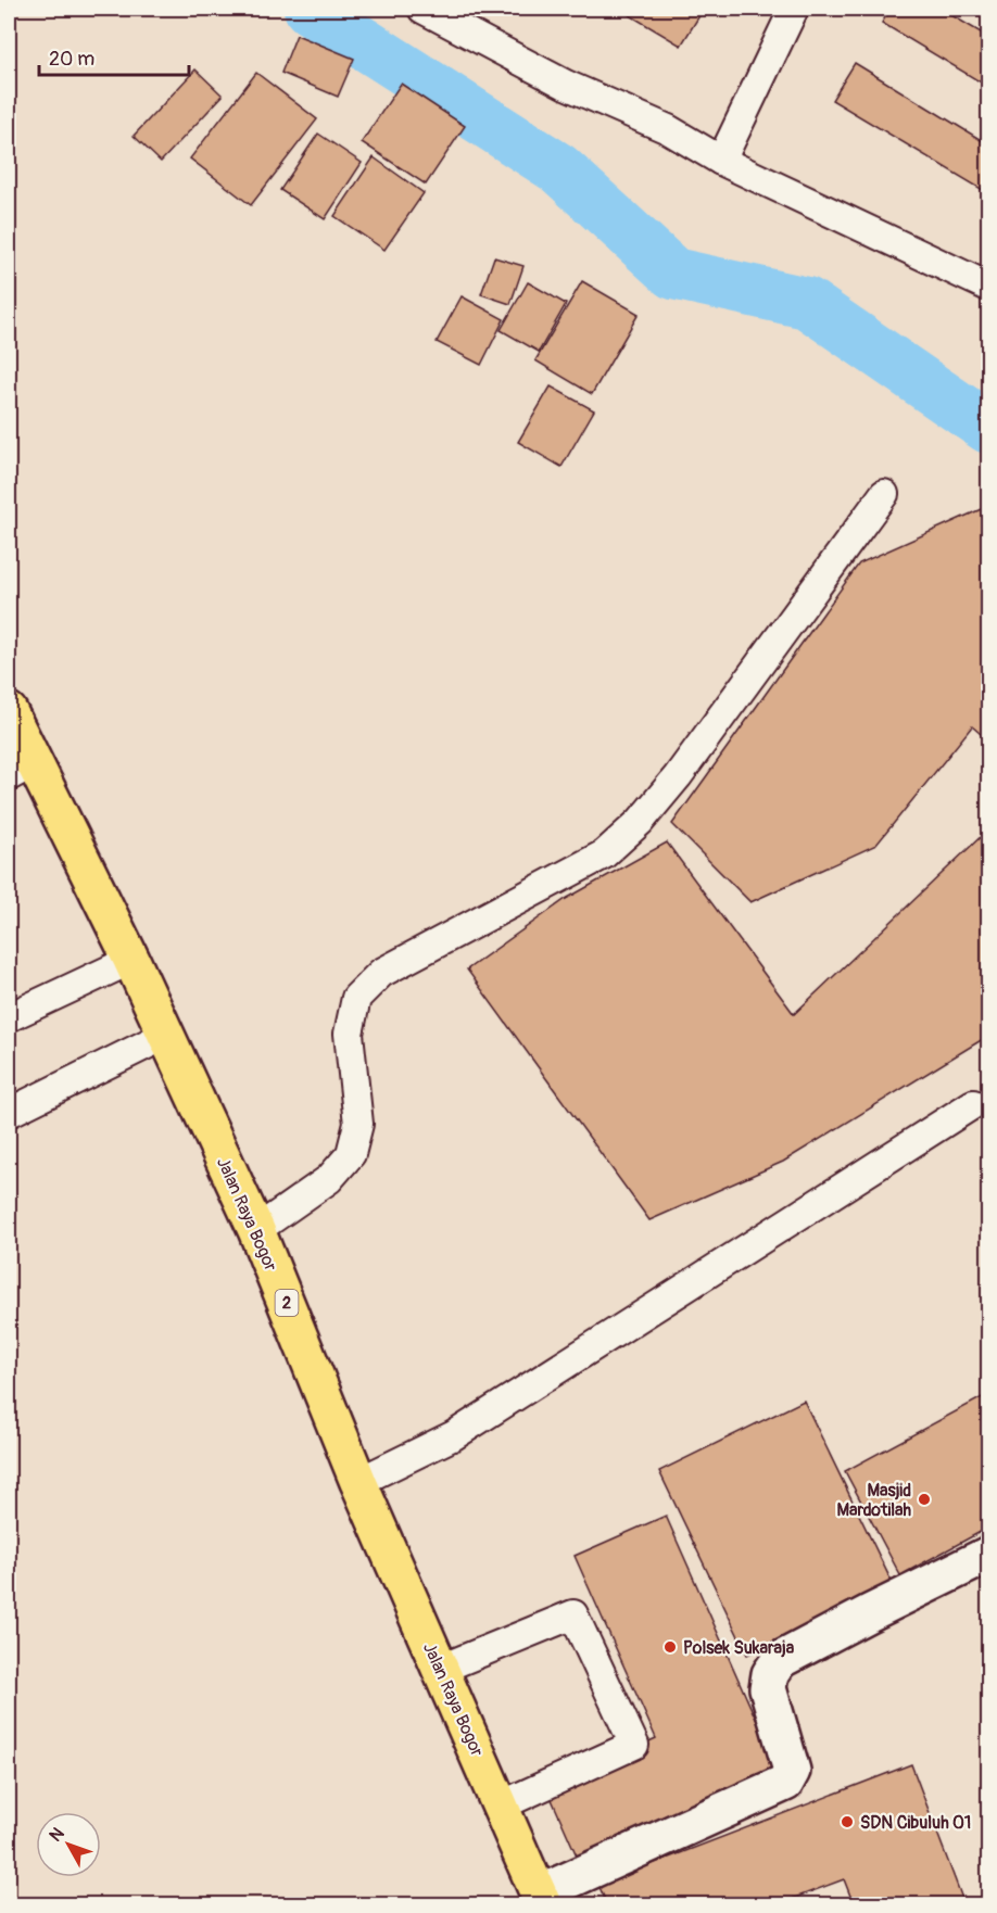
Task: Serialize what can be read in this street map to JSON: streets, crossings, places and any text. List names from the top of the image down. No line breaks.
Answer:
{"streets":{"highway":["Jalan Raya Bogor","2"]},"places":["Masjid Mardotilah","Polsek Sukaraja","SDN Cibuluh 01"],"scale_bar":"20 m","north":"top left"}
